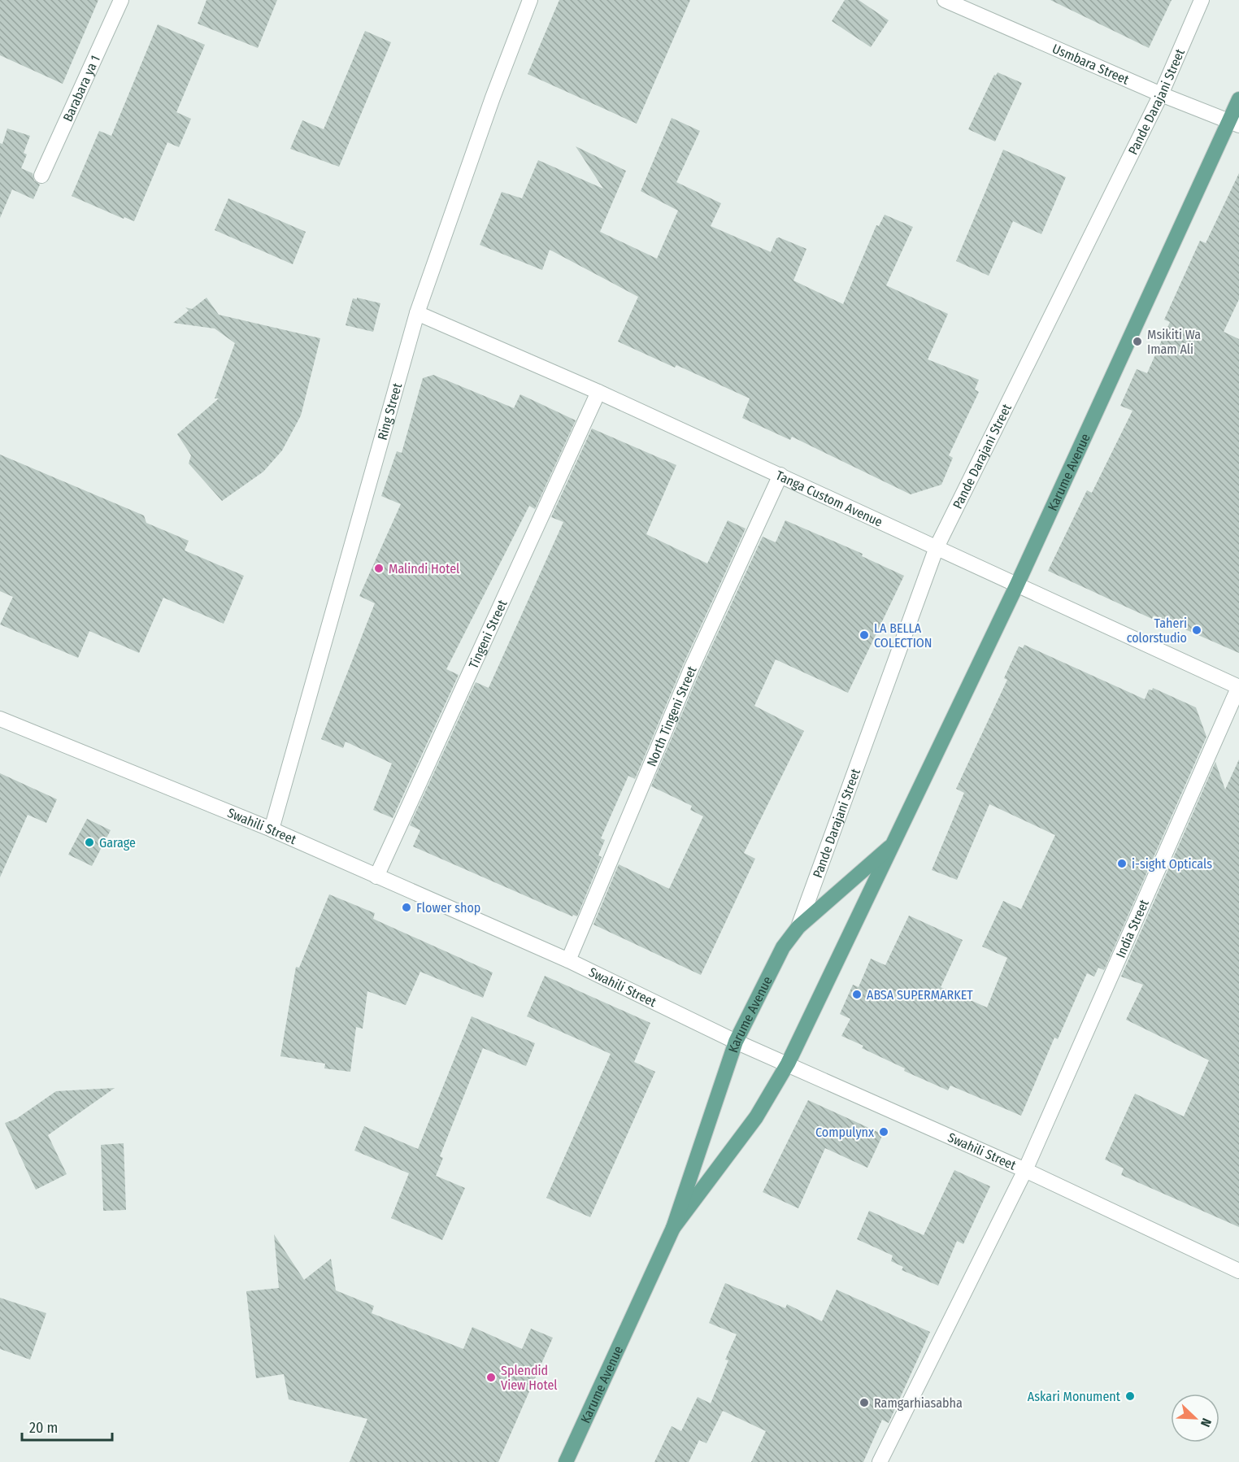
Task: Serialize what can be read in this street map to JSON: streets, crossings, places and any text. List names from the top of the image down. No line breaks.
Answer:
{"streets":{"main road":["Karume Avenue"],"street":["Usmbara Street","Barabara ya 1","Pande Darajani Street","Ring Street","Tanga Custom Avenue","Tingeni Street","North Tingeni Street","Swahili Street","India Street"]},"crossings":[["Usmbara Street","Pande Darajani Street"],["Usmbara Street","Karume Avenue"],["Pande Darajani Street","Karume Avenue"],["Pande Darajani Street","Tanga Custom Avenue"],["Ring Street","Tanga Custom Avenue"],["Ring Street","Swahili Street"],["Karume Avenue","Tanga Custom Avenue"],["Karume Avenue","Swahili Street"],["Tanga Custom Avenue","Tingeni Street"],["Tanga Custom Avenue","North Tingeni Street"],["Tanga Custom Avenue","India Street"],["Tingeni Street","Swahili Street"],["North Tingeni Street","Swahili Street"],["Swahili Street","India Street"]],"places":["Msikiti Wa Imam Ali","Malindi Hotel","Taheri colorstudio","LA BELLA COLECTION","Garage","i-sight Opticals","Flower shop","ABSA SUPERMARKET","Compulynx","Splendid View Hotel","Askari Monument","Ramgarhiasabha"],"scale_bar":"20 m","north":"bottom right"}
